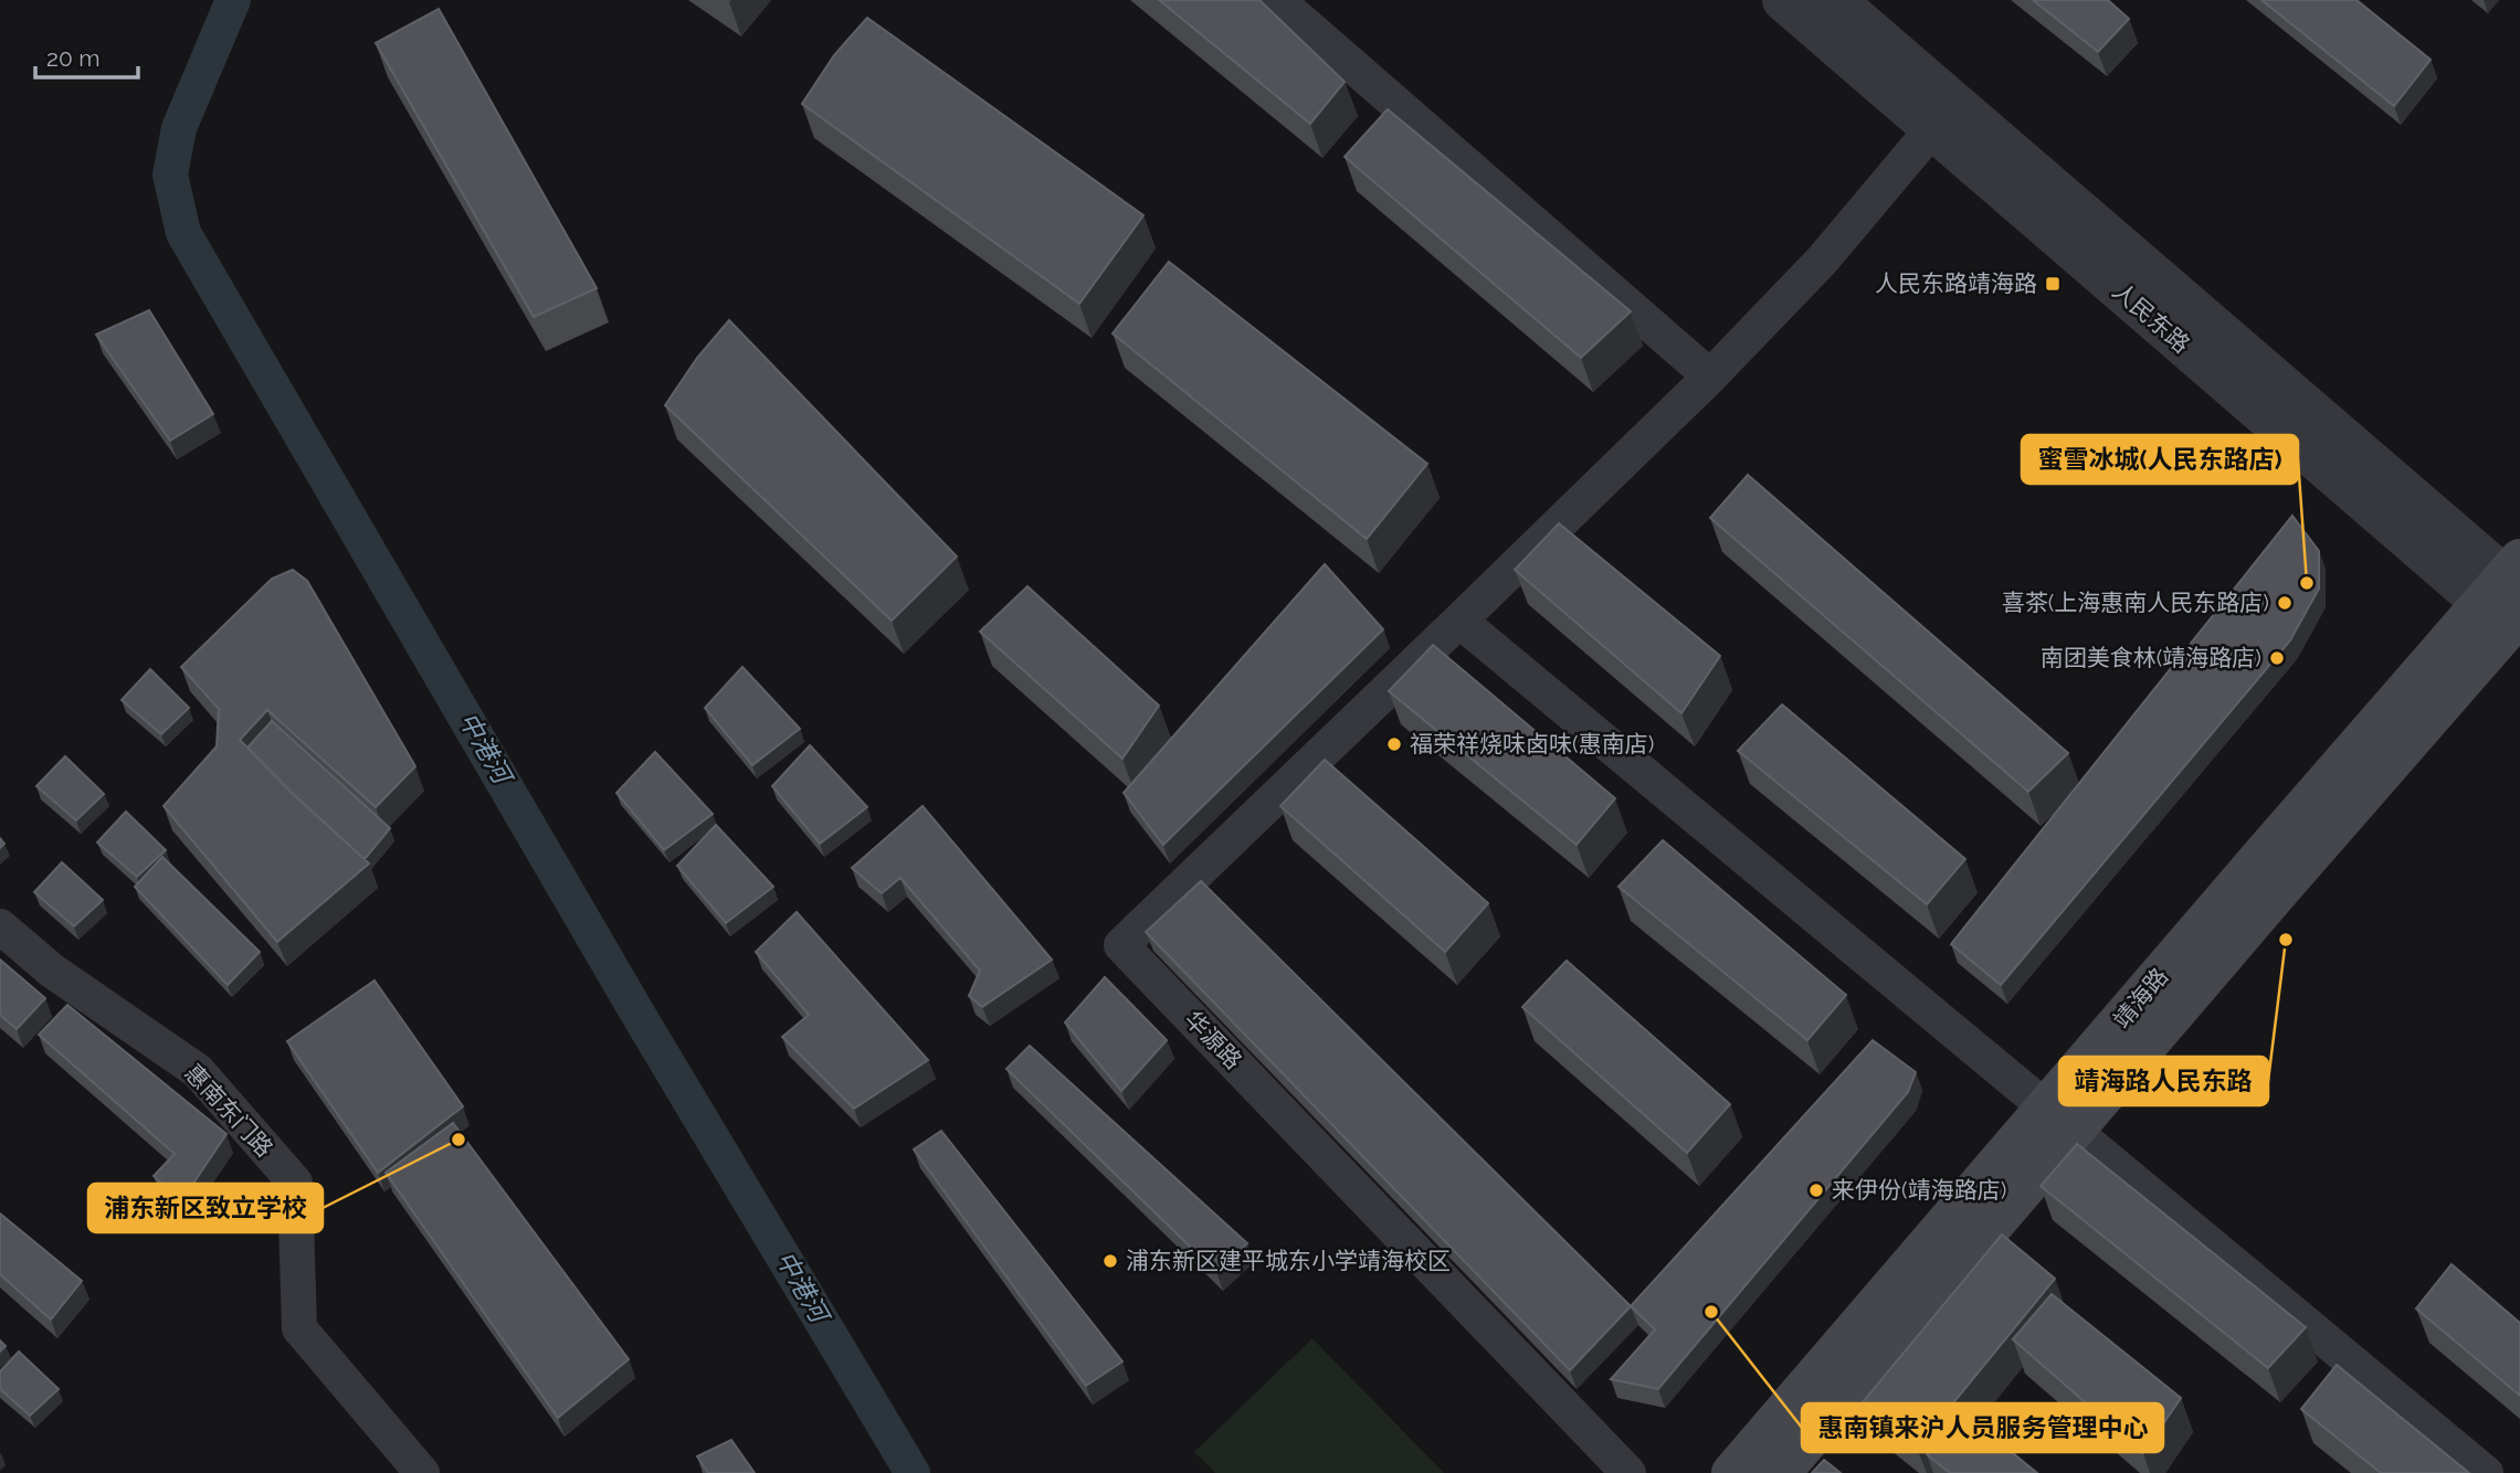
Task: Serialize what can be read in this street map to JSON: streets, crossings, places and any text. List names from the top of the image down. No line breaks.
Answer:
{"streets":{"main road":["靖海路"],"street":["人民东路","华源路","惠南东门路"]},"crossings":[["人民东路","靖海路"]],"water":["中港河"],"places":{"transit":["人民东路靖海路"],"other":["蜜雪冰城(人民东路店)","喜茶(上海惠南人民东路店)","南团美食林(靖海路店)","福荣祥烧味卤味(惠南店)","靖海路人民东路","浦东新区致立学校","来伊份(靖海路店)","浦东新区建平城东小学靖海校区","惠南镇来沪人员服务管理中心"]},"scale_bar":"20 m"}
